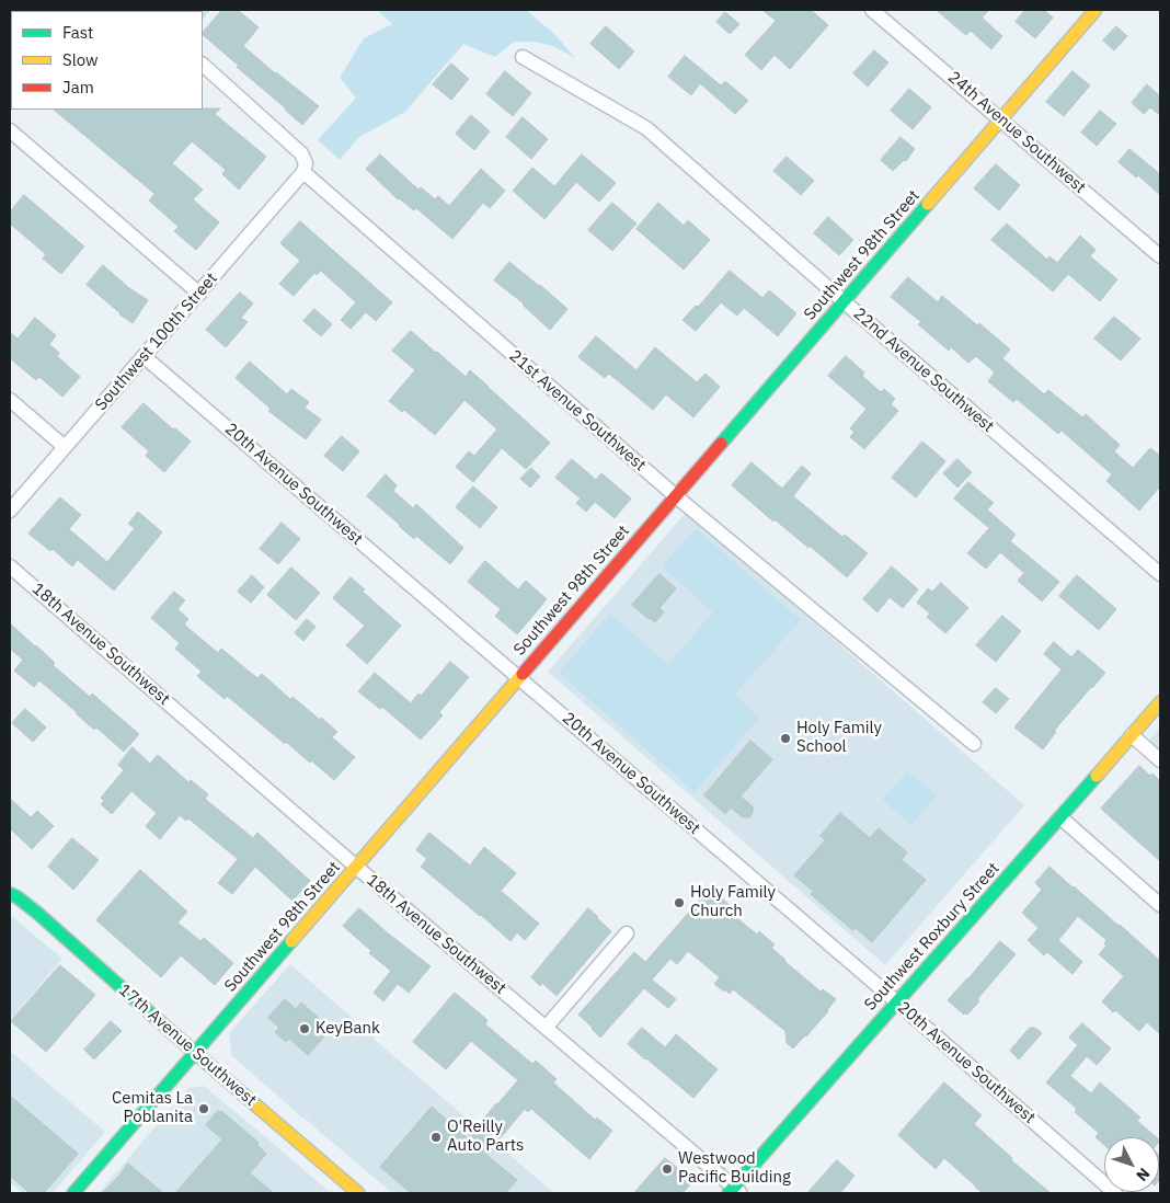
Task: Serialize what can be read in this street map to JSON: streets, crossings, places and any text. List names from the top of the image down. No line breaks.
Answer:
{"streets":{"street":["24th Avenue Southwest","Southwest 98th Street","Southwest 100th Street","22nd Avenue Southwest","21st Avenue Southwest","20th Avenue Southwest","18th Avenue Southwest","Southwest Roxbury Street","17th Avenue Southwest"]},"crossings":[["24th Avenue Southwest","Southwest 98th Street"],["Southwest 98th Street","22nd Avenue Southwest"],["Southwest 98th Street","21st Avenue Southwest"],["Southwest 98th Street","20th Avenue Southwest"],["Southwest 98th Street","18th Avenue Southwest"],["Southwest 98th Street","17th Avenue Southwest"],["Southwest 100th Street","21st Avenue Southwest"],["Southwest 100th Street","20th Avenue Southwest"],["20th Avenue Southwest","Southwest Roxbury Street"],["18th Avenue Southwest","Southwest Roxbury Street"]],"places":["Holy Family School","Holy Family Church","KeyBank","Cemitas La Poblanita","O'Reilly Auto Parts","Westwood Pacific Building"],"legend":["Fast","Slow","Jam"],"north":"bottom right"}
